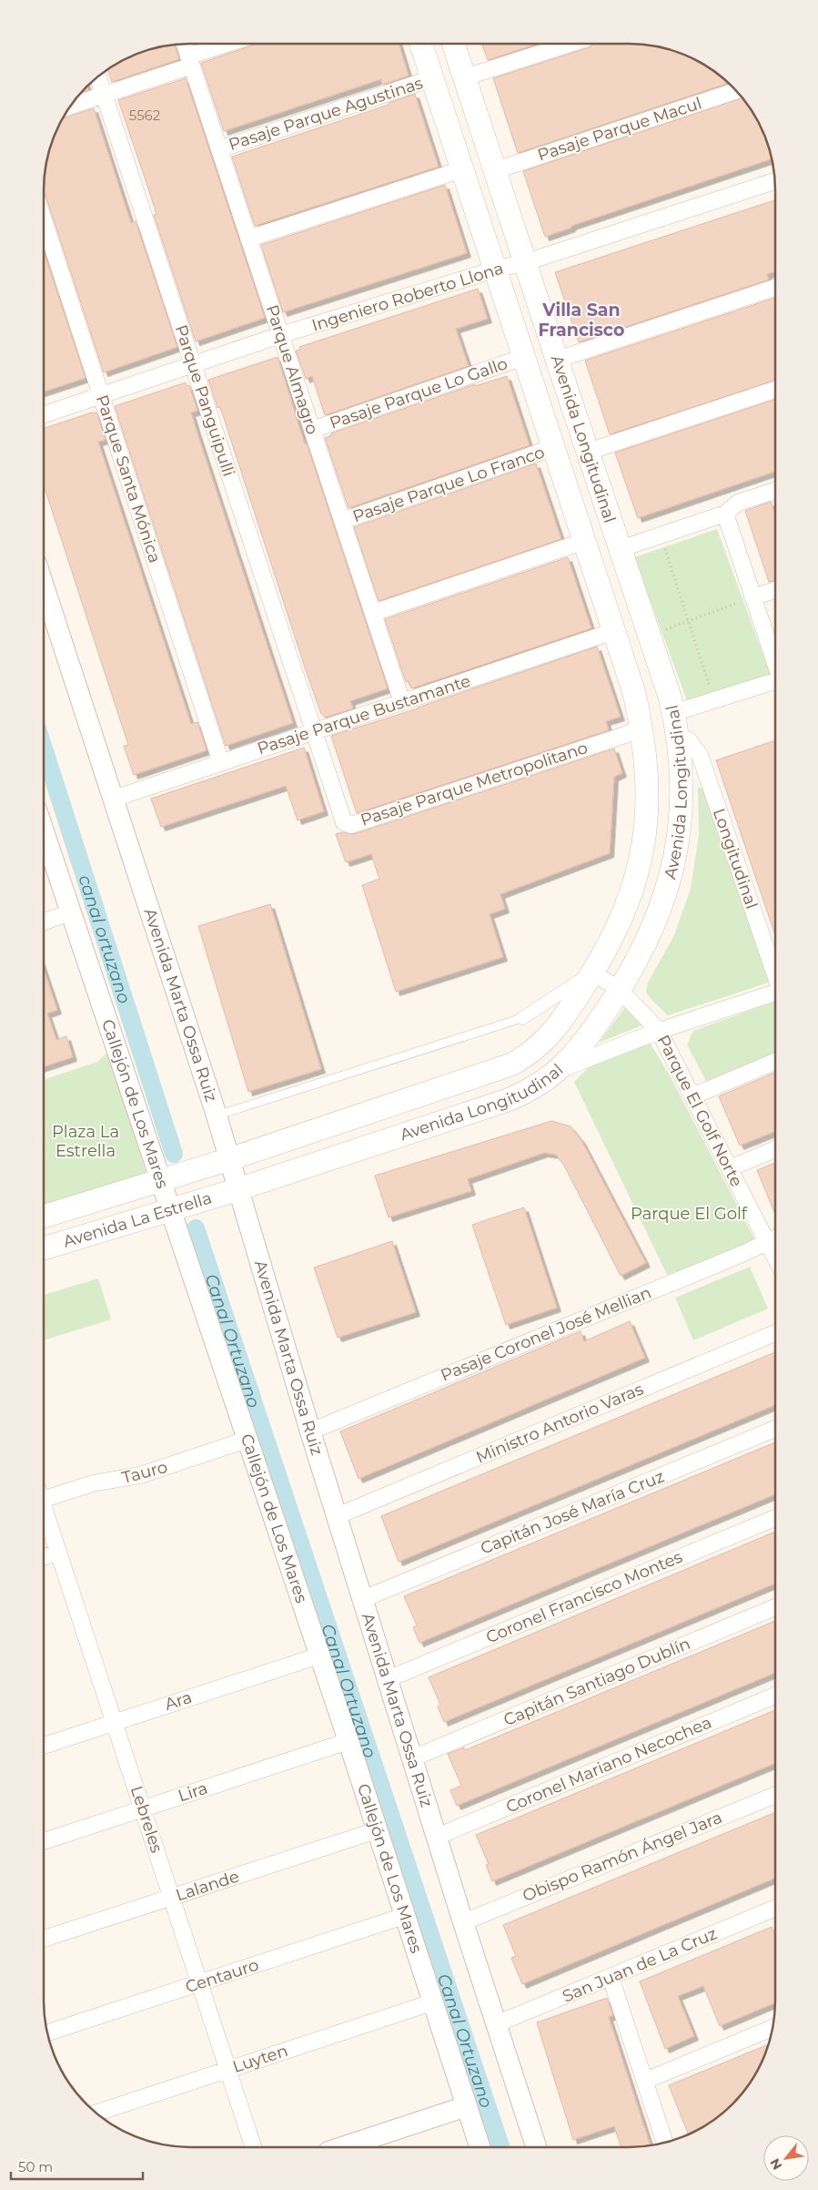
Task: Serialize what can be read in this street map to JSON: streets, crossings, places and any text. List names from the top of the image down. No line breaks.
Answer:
{"streets":{"main road":["Avenida Longitudinal","Avenida La Estrella"],"street":["Pasaje Parque Agustinas","Pasaje Parque Macul","Ingeniero Roberto Llona","Parque Almagro","Pasaje Parque Lo Gallo","Parque Panguipulli","Parque Santa Mónica","Pasaje Parque Lo Franco","Pasaje Parque Bustamante","Pasaje Parque Metropolitano","Longitudinal","Avenida Marta Ossa Ruiz","Callejón de Los Mares","Parque El Golf Norte","Pasaje Coronel José Mellian","Ministro Antorio Varas","Tauro","Capitán José María Cruz","Coronel Francisco Montes","Capitán Santiago Dublín","Ara","Coronel Mariano Necochea","Lira","Lebreles","Obispo Ramón Ángel Jara","Lalande","San Juan de La Cruz","Centauro","Luyten"]},"crossings":[["Pasaje Parque Agustinas","Parque Almagro"],["Pasaje Parque Agustinas","Avenida Longitudinal"],["Pasaje Parque Macul","Avenida Longitudinal"],["Ingeniero Roberto Llona","Parque Almagro"],["Ingeniero Roberto Llona","Parque Panguipulli"],["Ingeniero Roberto Llona","Avenida Longitudinal"],["Ingeniero Roberto Llona","Parque Santa Mónica"],["Parque Almagro","Pasaje Parque Lo Gallo"],["Parque Almagro","Pasaje Parque Lo Franco"],["Parque Almagro","Pasaje Parque Bustamante"],["Pasaje Parque Lo Gallo","Avenida Longitudinal"],["Parque Panguipulli","Pasaje Parque Bustamante"],["Parque Panguipulli","Pasaje Parque Metropolitano"],["Avenida Longitudinal","Pasaje Parque Lo Franco"],["Avenida Longitudinal","Pasaje Parque Bustamante"],["Avenida Longitudinal","Pasaje Parque Metropolitano"],["Avenida Longitudinal","Longitudinal"],["Avenida Longitudinal","Avenida Marta Ossa Ruiz"],["Avenida Longitudinal","Parque El Golf Norte"],["Avenida Longitudinal","Avenida La Estrella"],["Parque Santa Mónica","Pasaje Parque Bustamante"],["Pasaje Parque Bustamante","Pasaje Parque Metropolitano"],["Pasaje Parque Bustamante","Avenida Marta Ossa Ruiz"],["Avenida Marta Ossa Ruiz","Avenida La Estrella"],["Avenida Marta Ossa Ruiz","Pasaje Coronel José Mellian"],["Avenida Marta Ossa Ruiz","Ministro Antorio Varas"],["Avenida Marta Ossa Ruiz","Capitán José María Cruz"],["Avenida Marta Ossa Ruiz","Coronel Francisco Montes"],["Avenida Marta Ossa Ruiz","Capitán Santiago Dublín"],["Avenida Marta Ossa Ruiz","Coronel Mariano Necochea"],["Avenida Marta Ossa Ruiz","Obispo Ramón Ángel Jara"],["Avenida Marta Ossa Ruiz","San Juan de La Cruz"],["Callejón de Los Mares","Avenida La Estrella"],["Callejón de Los Mares","Tauro"],["Callejón de Los Mares","Ara"],["Callejón de Los Mares","Lira"],["Callejón de Los Mares","Lalande"],["Callejón de Los Mares","Centauro"],["Callejón de Los Mares","Luyten"],["Parque El Golf Norte","Pasaje Coronel José Mellian"],["Ara","Lebreles"],["Lira","Lebreles"],["Lebreles","Lalande"],["Lebreles","Centauro"],["Lebreles","Luyten"]],"districts":["Villa San Francisco"],"water":["canal ortuzano","Canal Ortuzano"],"parks":["Plaza La Estrella","Parque El Golf"],"house_numbers":["5562"],"scale_bar":"50 m","north":"bottom left"}
